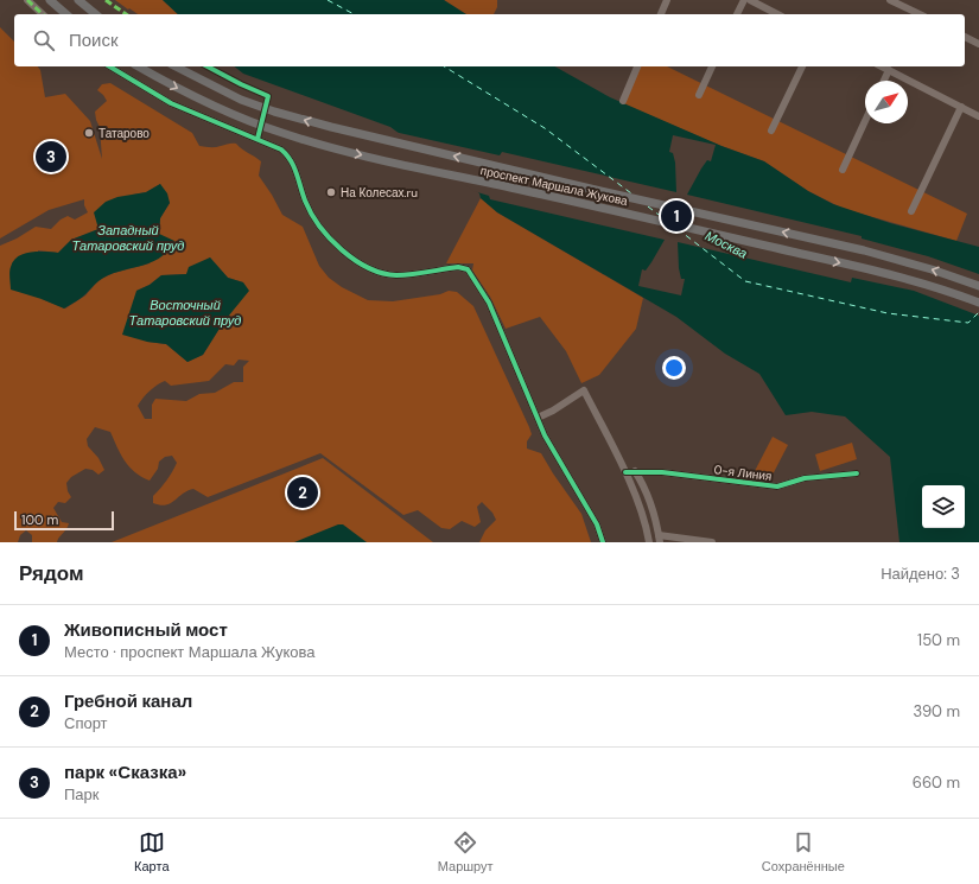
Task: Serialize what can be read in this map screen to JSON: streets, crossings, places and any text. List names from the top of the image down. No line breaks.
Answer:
{"streets":{"main road":["проспект Маршала Жукова"],"street":["0-я Линия"]},"water":["Западный Татаровский пруд","Москва","Восточный Татаровский пруд"],"places":["Татарово","На Колесах.ru"],"scale_bar":"100 m","north":"top right","page":{"search":"Поиск","pins":["3","1","2"],"scale":"100 m","heading":["Рядом","Найдено: 3"],"list":[{"mark":"1","name":"Живописный мост","note":"Место · проспект Маршала Жукова","value":"150 m"},{"mark":"2","name":"Гребной канал","note":"Спорт","value":"390 m"},{"mark":"3","name":"парк «Сказка»","note":"Парк","value":"660 m"}],"nav":["Карта","Маршрут","Сохранённые"]}}
